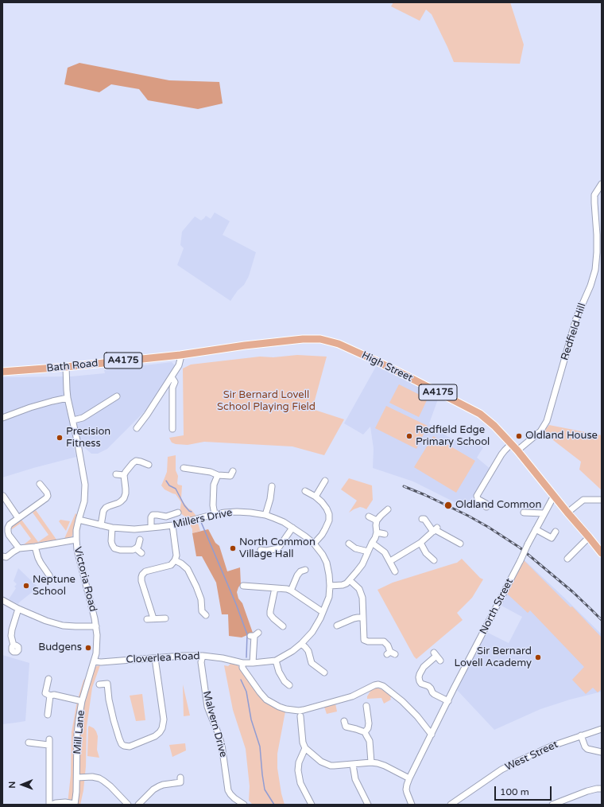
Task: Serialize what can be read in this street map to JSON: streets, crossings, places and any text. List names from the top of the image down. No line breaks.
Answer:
{"streets":{"main road":["A4175","Bath Road","High Street"],"street":["Redfield Hill","Millers Drive","Victoria Road","North Street","Cloverlea Road","Malvern Drive","Mill Lane","West Street"]},"crossings":[["Redfield Hill","High Street"],["Bath Road","High Street"],["Bath Road","Victoria Road"],["High Street","North Street"],["Millers Drive","Victoria Road"],["Millers Drive","Cloverlea Road"],["Victoria Road","Cloverlea Road"],["Victoria Road","Mill Lane"],["Cloverlea Road","Malvern Drive"],["Cloverlea Road","Mill Lane"]],"parks":["Sir Bernard Lovell School Playing Field"],"places":["Redfield Edge Primary School","Oldland House","Precision Fitness","Oldland Common","North Common Village Hall","Neptune School","Budgens","Sir Bernard Lovell Academy"],"scale_bar":"100 m","north":"left"}
